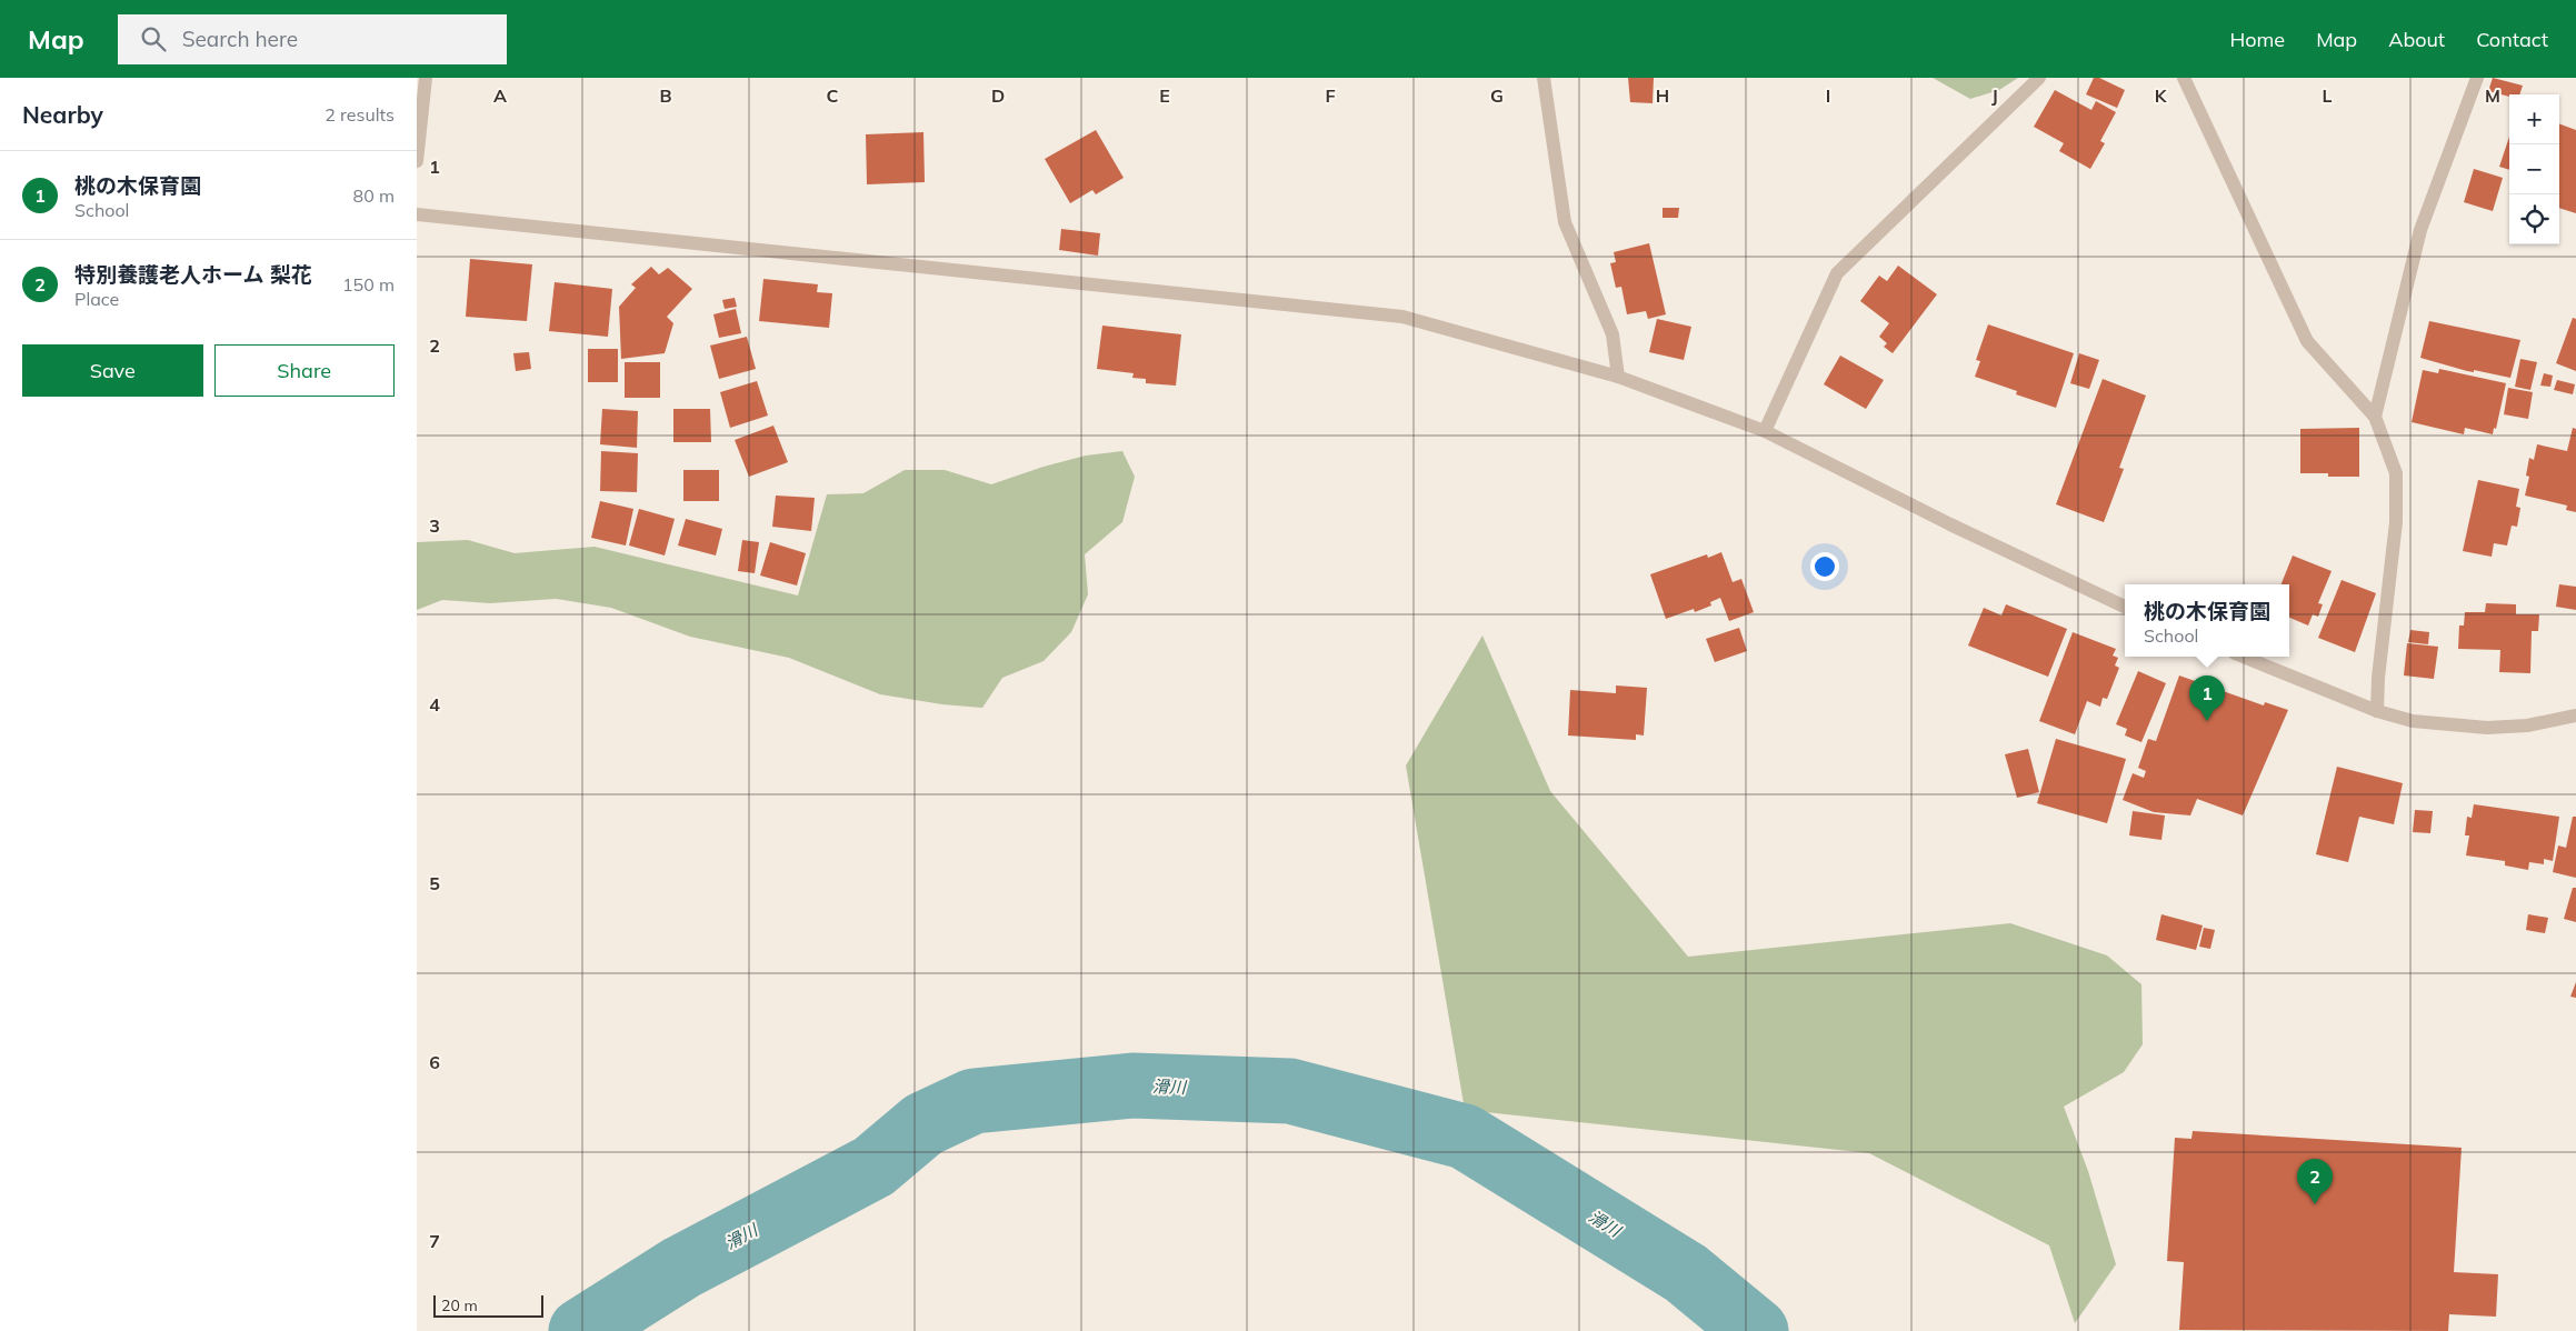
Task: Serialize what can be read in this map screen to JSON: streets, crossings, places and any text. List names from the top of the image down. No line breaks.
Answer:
{"water":["滑川"],"scale_bar":"20 m","page":{"header":"Map","search":"Search here","nav":["Home","Map","About","Contact"],"heading":["Nearby","2 results"],"map_buttons":["+","−"],"list":[{"mark":"1","name":"桃の木保育園","note":"School","value":"80 m"},{"mark":"2","name":"特別養護老人ホーム 梨花","note":"Place","value":"150 m"}],"buttons":["Save","Share"],"popup":["桃の木保育園","School"],"pins":["1","2"],"scale":"20 m"},"grid":{"columns":["A","B","C","D","E","F","G","H","I","J","K","L","M"],"rows":["1","2","3","4","5","6","7"]}}
